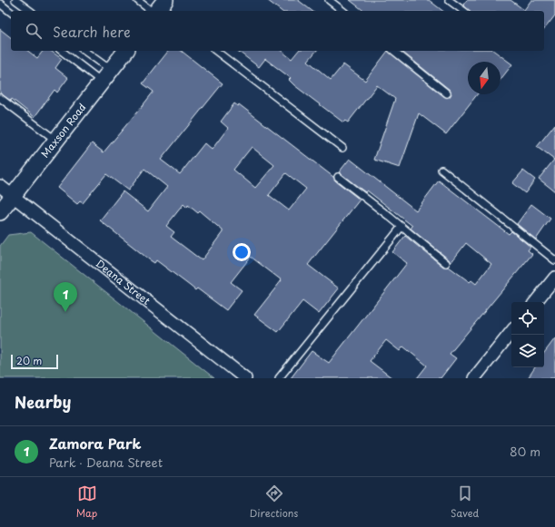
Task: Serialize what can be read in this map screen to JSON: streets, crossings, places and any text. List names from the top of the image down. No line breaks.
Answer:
{"streets":{"street":["Maxson Road","Deana Street"]},"crossings":[["Maxson Road","Deana Street"]],"scale_bar":"20 m","north":"bottom","page":{"search":"Search here","pins":"1","scale":"20 m","heading":"Nearby","list":[{"mark":"1","name":"Zamora Park","note":"Park · Deana Street","value":"80 m"}],"nav":["Map","Directions","Saved"]}}
